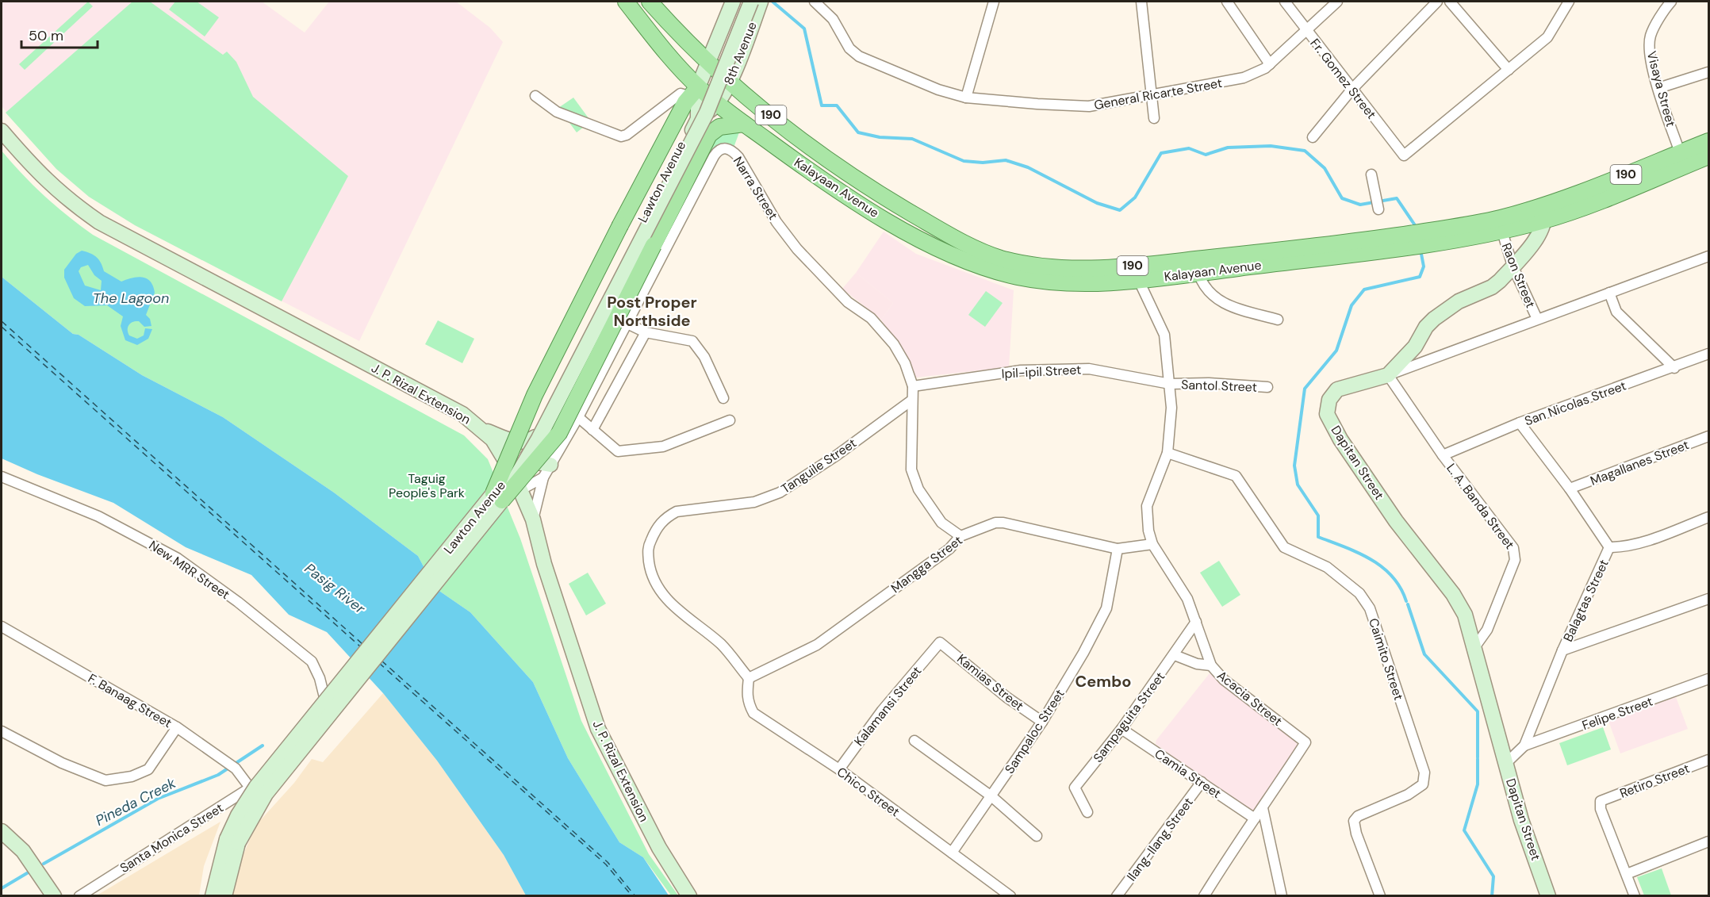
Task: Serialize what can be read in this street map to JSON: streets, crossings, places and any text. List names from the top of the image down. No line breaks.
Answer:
{"streets":{"main road":["8th Avenue","190","Lawton Avenue","Kalayaan Avenue","J. P. Rizal Extension","Dapitan Street"],"street":["Fr. Gomez Street","Visaya Street","General Ricarte Street","Narra Street","Raon Street","Ipil-ipil Street","Santol Street","San Nicolas Street","Magallanes Street","Tanguile Street","L. A. Banda Street","Mangga Street","New MRR Street","Balagtas Street","Caimito Street","Kamias Street","Acacia Street","F. Banaag Street","Kalamansi Street","Felipe Street","Sampaguita Street","Sampaloc Street","Camia Street","Retiro Street","Chico Street","Santa Monica Street","Ilang-Ilang Street"]},"crossings":[["8th Avenue","Lawton Avenue"],["8th Avenue","Kalayaan Avenue"],["Fr. Gomez Street","General Ricarte Street"],["Visaya Street","Kalayaan Avenue"],["Lawton Avenue","Kalayaan Avenue"],["Lawton Avenue","J. P. Rizal Extension"],["Kalayaan Avenue","Raon Street"],["Kalayaan Avenue","Acacia Street"],["Narra Street","Ipil-ipil Street"],["Narra Street","J. P. Rizal Extension"],["Raon Street","Dapitan Street"],["Ipil-ipil Street","Santol Street"],["Ipil-ipil Street","Acacia Street"],["Santol Street","Acacia Street"],["San Nicolas Street","L. A. Banda Street"],["San Nicolas Street","Balagtas Street"],["Dapitan Street","L. A. Banda Street"],["Dapitan Street","Balagtas Street"],["Magallanes Street","Balagtas Street"],["Tanguile Street","Mangga Street"],["Tanguile Street","Chico Street"],["Mangga Street","Acacia Street"],["Mangga Street","Sampaloc Street"],["Mangga Street","Chico Street"],["New MRR Street","Santa Monica Street"],["Balagtas Street","Felipe Street"],["Caimito Street","Acacia Street"],["Kamias Street","Kalamansi Street"],["Kamias Street","Sampaloc Street"],["Acacia Street","Sampaguita Street"],["F. Banaag Street","Santa Monica Street"],["Kalamansi Street","Chico Street"],["Sampaguita Street","Camia Street"],["Sampaloc Street","Chico Street"],["Camia Street","Ilang-Ilang Street"]],"districts":["Post Proper Northside","Cembo"],"water":["The Lagoon","Pasig River","Pineda Creek"],"parks":["Taguig People's Park"],"scale_bar":"50 m"}
